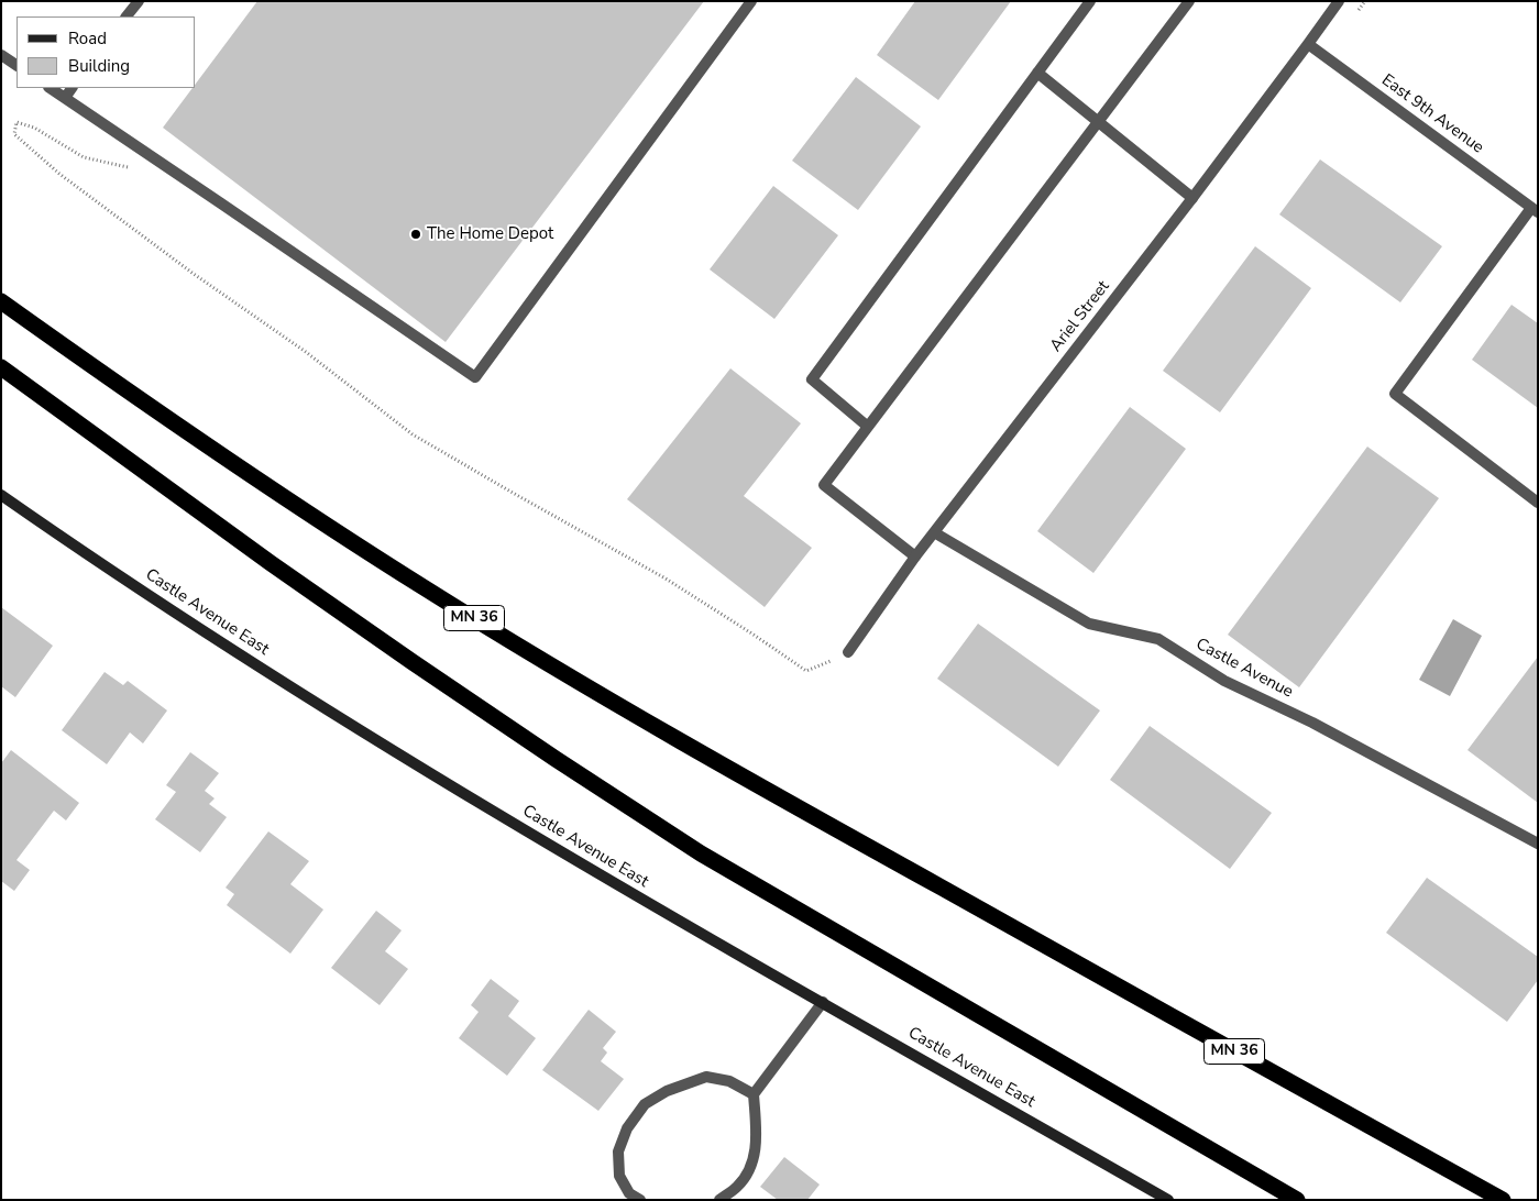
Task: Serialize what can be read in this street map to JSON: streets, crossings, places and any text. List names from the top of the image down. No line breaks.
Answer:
{"streets":{"highway":["MN 36"],"street":["East 9th Avenue","Ariel Street","Castle Avenue East","Castle Avenue"]},"crossings":[["East 9th Avenue","Ariel Street"],["Ariel Street","Castle Avenue"]],"places":["The Home Depot"],"legend":["Road","Building"]}
